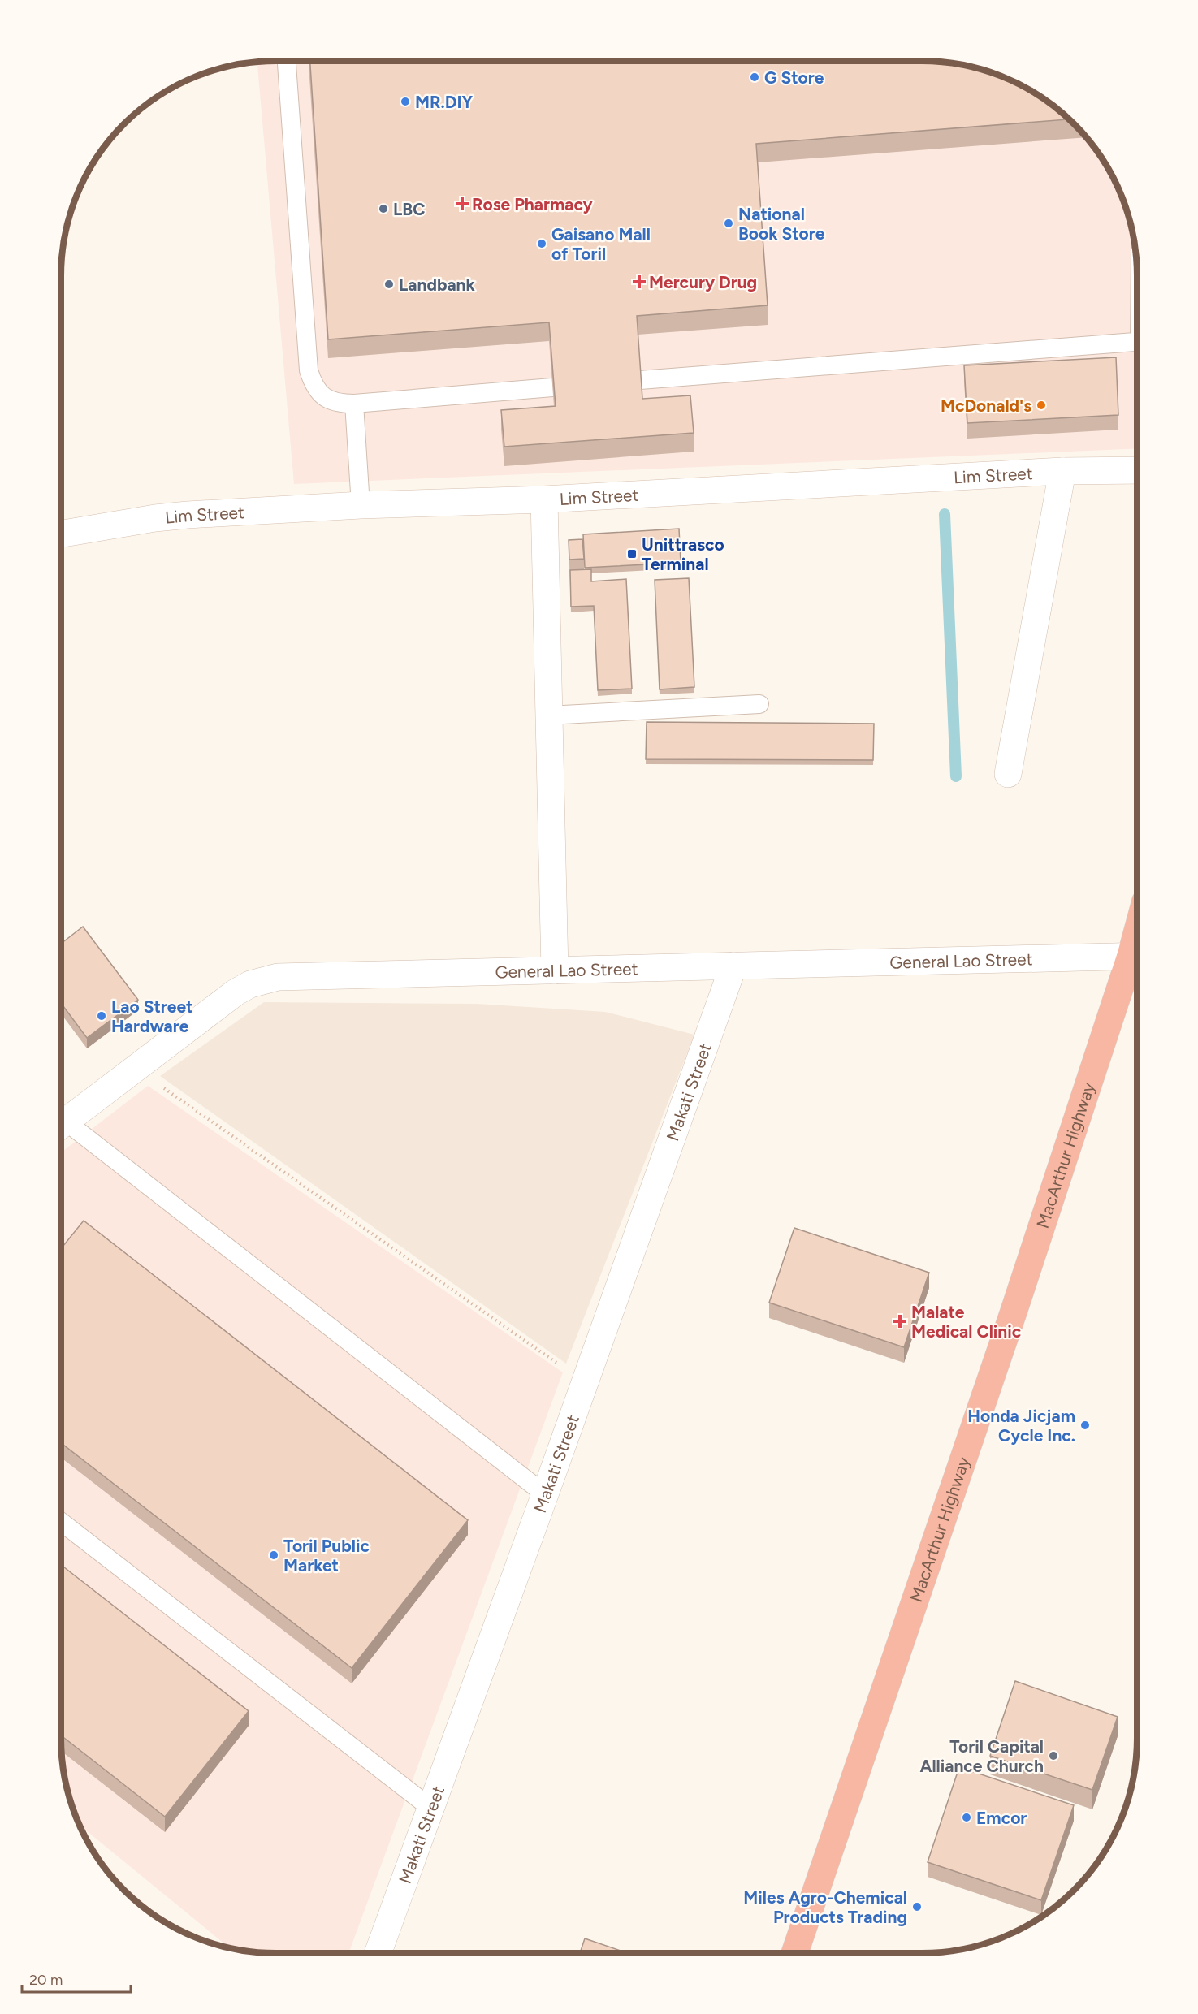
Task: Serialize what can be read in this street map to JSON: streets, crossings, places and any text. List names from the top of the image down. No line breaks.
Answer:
{"streets":{"highway":["MacArthur Highway"],"street":["Lim Street","General Lao Street","Makati Street"]},"crossings":[["General Lao Street","Makati Street"]],"places":{"other":["G Store","MR.DIY","LBC","National Book Store","Gaisano Mall of Toril","Landbank","McDonald's","Lao Street Hardware","Honda Jicjam Cycle Inc.","Toril Public Market","Toril Capital Alliance Church","Emcor","Miles Agro-Chemical Products Trading"],"health":["Rose Pharmacy","Mercury Drug","Malate Medical Clinic"],"transit":["Unittrasco Terminal"]},"scale_bar":"20 m"}
